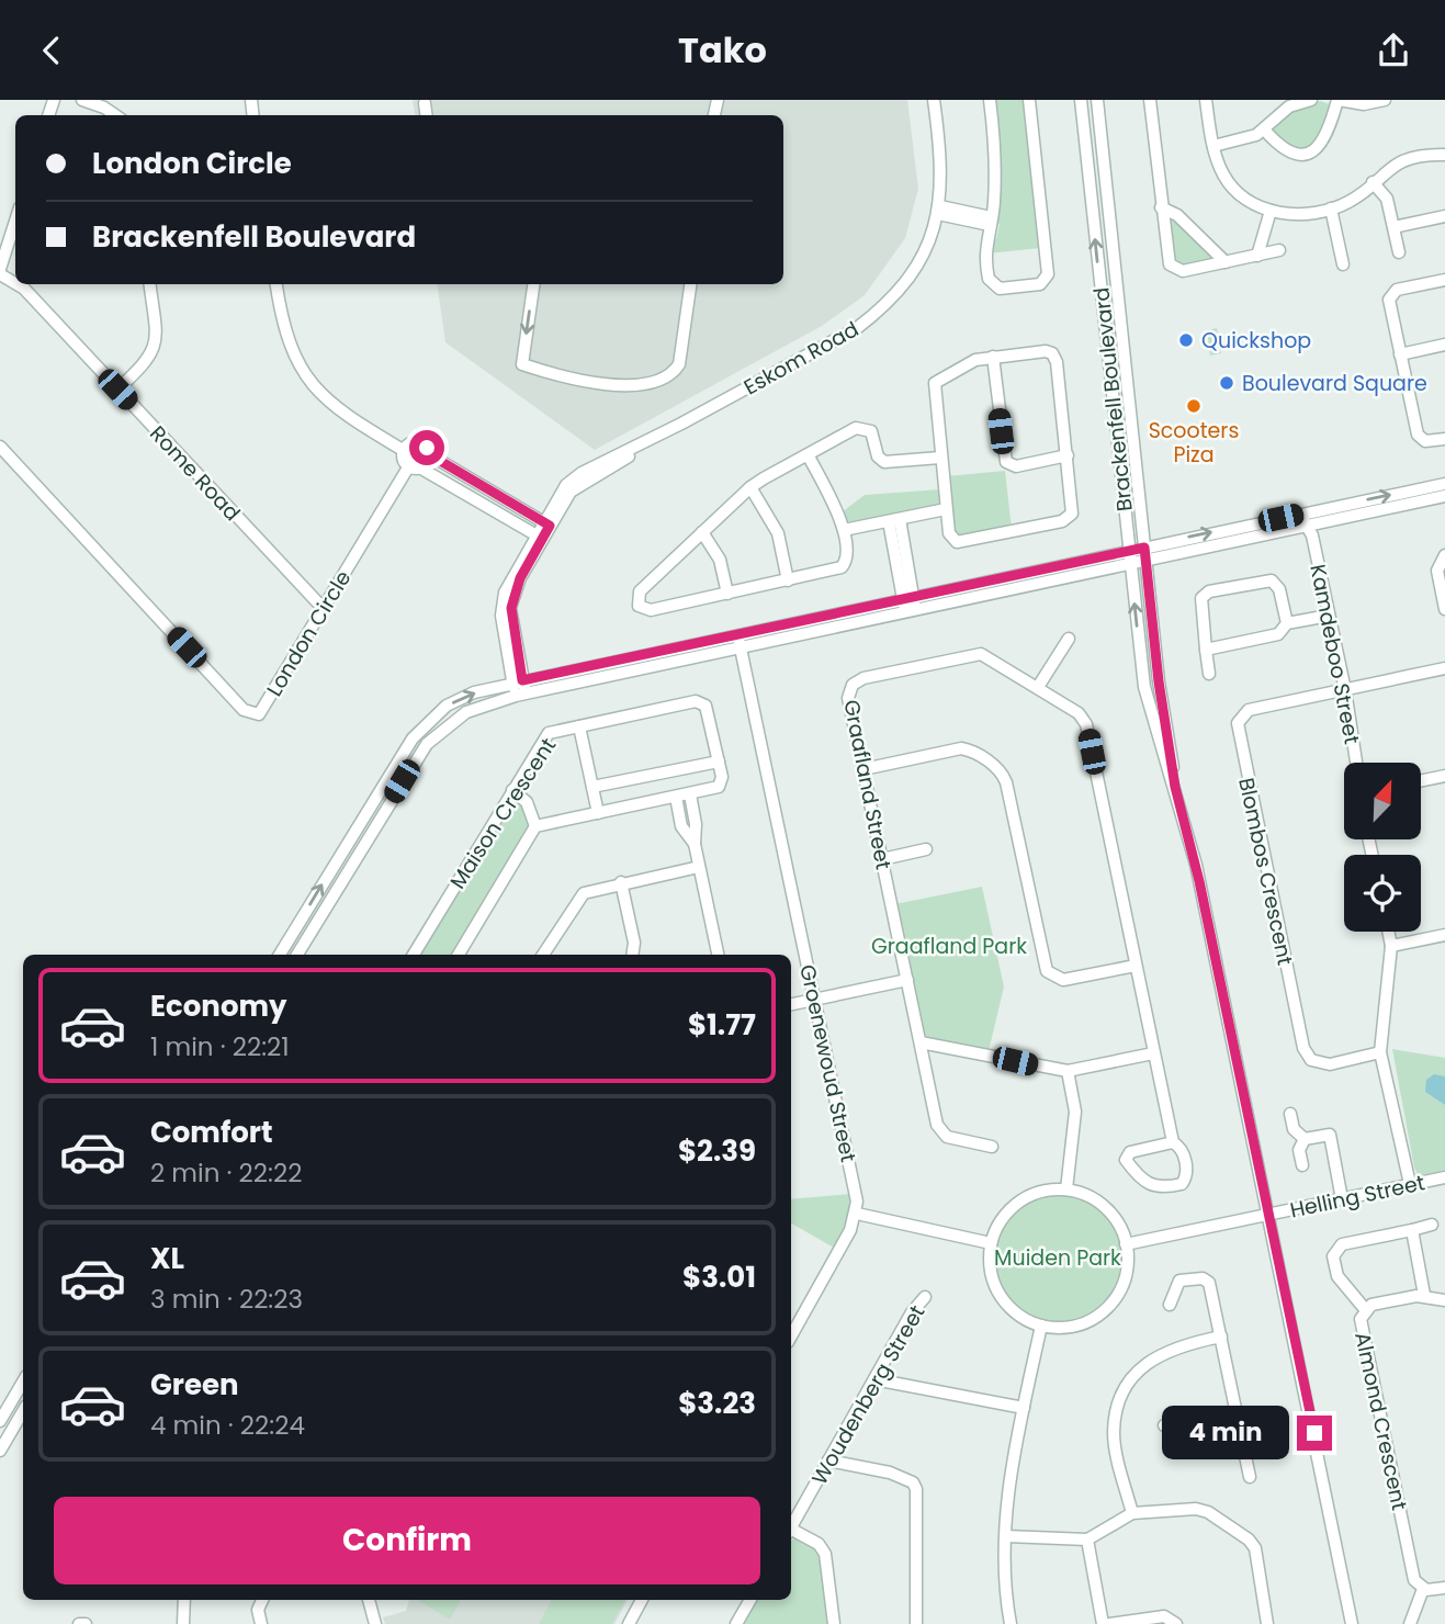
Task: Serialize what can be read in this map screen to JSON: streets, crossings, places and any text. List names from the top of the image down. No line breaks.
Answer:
{"streets":{"street":["Eskom Road","Brackenfell Boulevard","Rome Road","London Circle","Kamdeboo Street","Graafland Street","Maison Crescent","Blombos Crescent","Groenewoud Street","Helling Street","Woudenberg Street","Almond Crescent"]},"crossings":[["Brackenfell Boulevard","Helling Street"],["Rome Road","London Circle"],["Kamdeboo Street","Blombos Crescent"]],"parks":["Graafland Park","Muiden Park"],"places":["Quickshop","Boulevard Square","Scooters Piza"],"north":"top right","page":{"header":"Tako","banner":["London Circle","Brackenfell Boulevard"],"list":[{"name":"Economy","note":"1 min · 22:21","value":"$1.77"},{"name":"Comfort","note":"2 min · 22:22","value":"$2.39"},{"name":"XL","note":"3 min · 22:23","value":"$3.01"},{"name":"Green","note":"4 min · 22:24","value":"$3.23"}],"bubble":"4 min","buttons":"Confirm"}}
